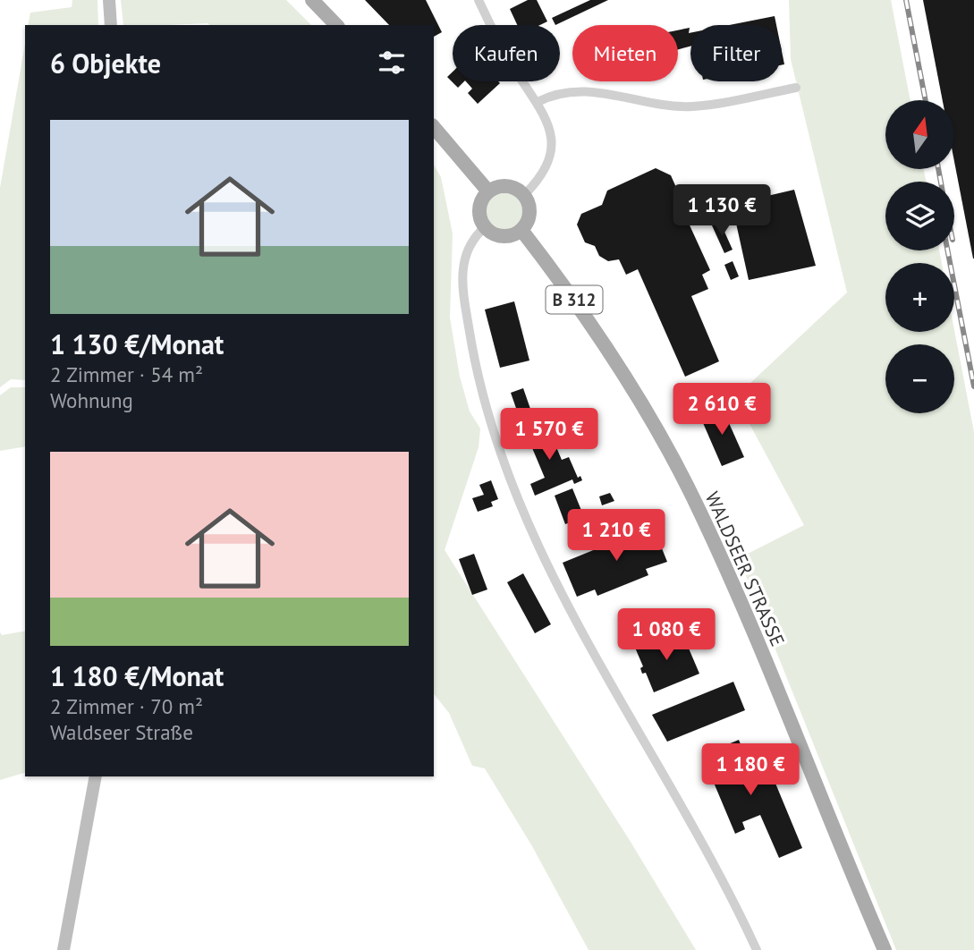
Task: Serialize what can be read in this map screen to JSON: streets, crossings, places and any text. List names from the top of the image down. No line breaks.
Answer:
{"streets":{"main road":["B 312","WALDSEER STRASSE"]},"north":"top","page":{"chip":["Kaufen","Mieten","Filter"],"heading":"6 Objekte","map_buttons":["+","−"],"list":[{"name":"1 130 €/Monat","note":"2 Zimmer · 54 m² · Wohnung"},{"name":"1 180 €/Monat","note":"2 Zimmer · 70 m² · Waldseer Straße"}],"price":["1 130 €","2 610 €","1 570 €","1 210 €","1 080 €","1 180 €"]}}
